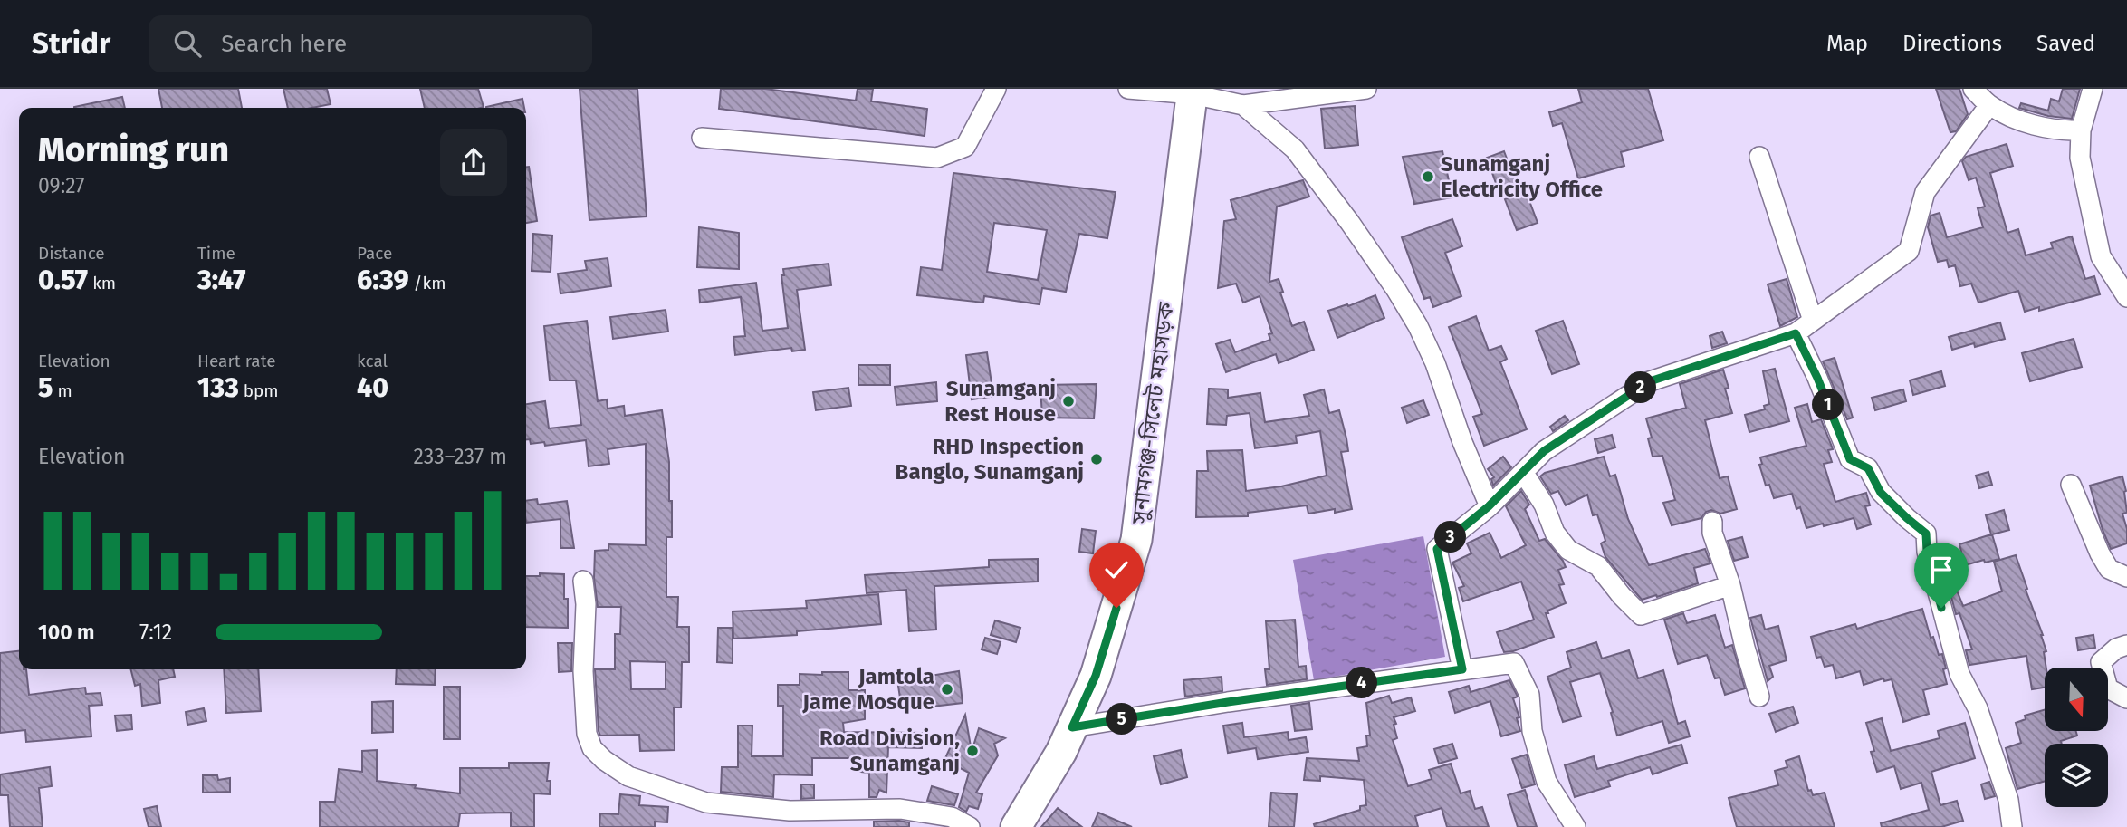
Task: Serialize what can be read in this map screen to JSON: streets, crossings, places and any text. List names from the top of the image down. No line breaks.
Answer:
{"streets":{"main road":["সুনামগঞ্জ-সিলেট মহাসড়ক"]},"places":["Sunamganj Electricity Office","Sunamganj Rest House","RHD Inspection Banglo, Sunamganj","Jamtola Jame Mosque","Road Division, Sunamganj"],"north":"bottom","page":{"header":"Stridr","search":"Search here","nav":["Map","Directions","Saved"],"heading":["Morning run","09:27"],"stats":[["Distance","0.57 km"],["Time","3:47"],["Pace","6:39 /km"],["Elevation","5 m"],["Heart rate","133 bpm"],["kcal","40"]],"pins":["2","1","3","4","5"],"chart":["Elevation","233–237 m"],"list":[{"name":"100 m","note":"7:12"}]}}
